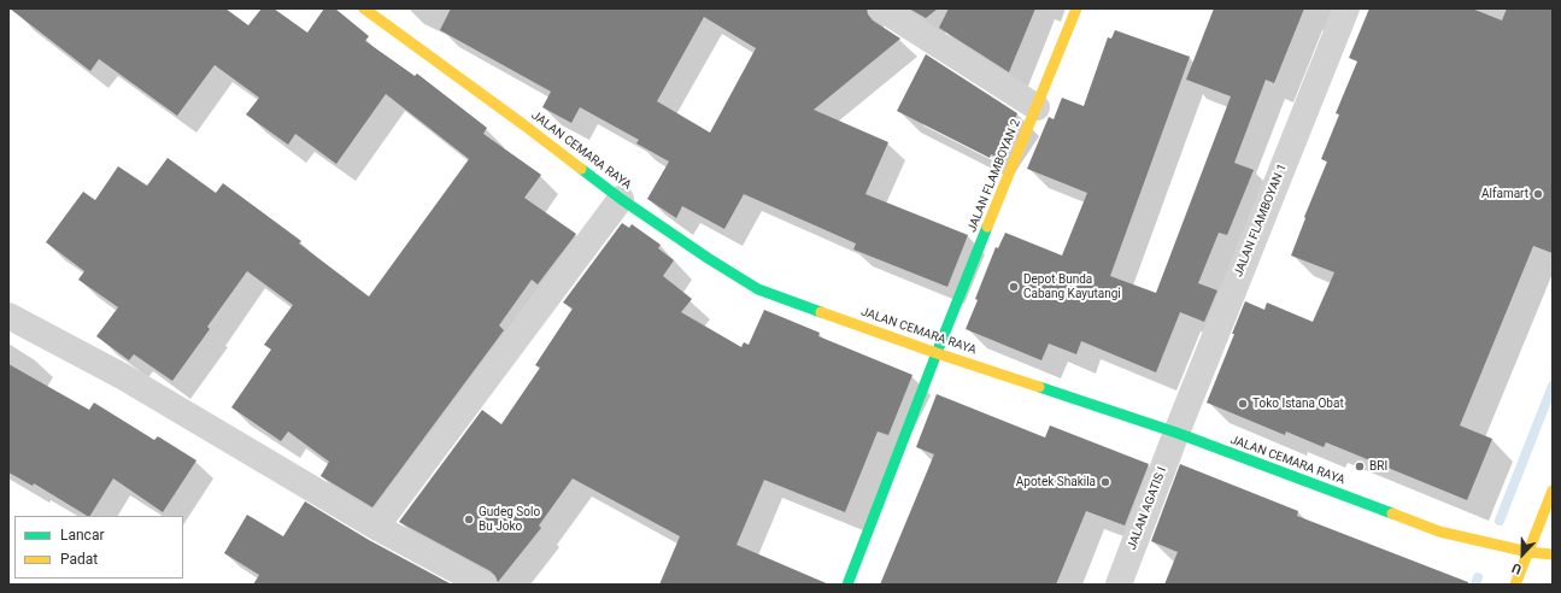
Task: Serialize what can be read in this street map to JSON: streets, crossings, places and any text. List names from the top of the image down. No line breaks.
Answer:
{"streets":{"main road":["JALAN CEMARA RAYA","JALAN FLAMBOYAN 2"],"street":["JALAN FLAMBOYAN 1","JALAN AGATIS I"]},"crossings":[["JALAN CEMARA RAYA","JALAN FLAMBOYAN 2"],["JALAN CEMARA RAYA","JALAN FLAMBOYAN 1"],["JALAN CEMARA RAYA","JALAN AGATIS I"],["JALAN FLAMBOYAN 1","JALAN AGATIS I"]],"places":["Alfamart","Depot Bunda Cabang Kayutangi","Toko Istana Obat","BRI","Apotek Shakila","Gudeg Solo Bu Joko"],"legend":["Lancar","Padat"],"north":"bottom"}
